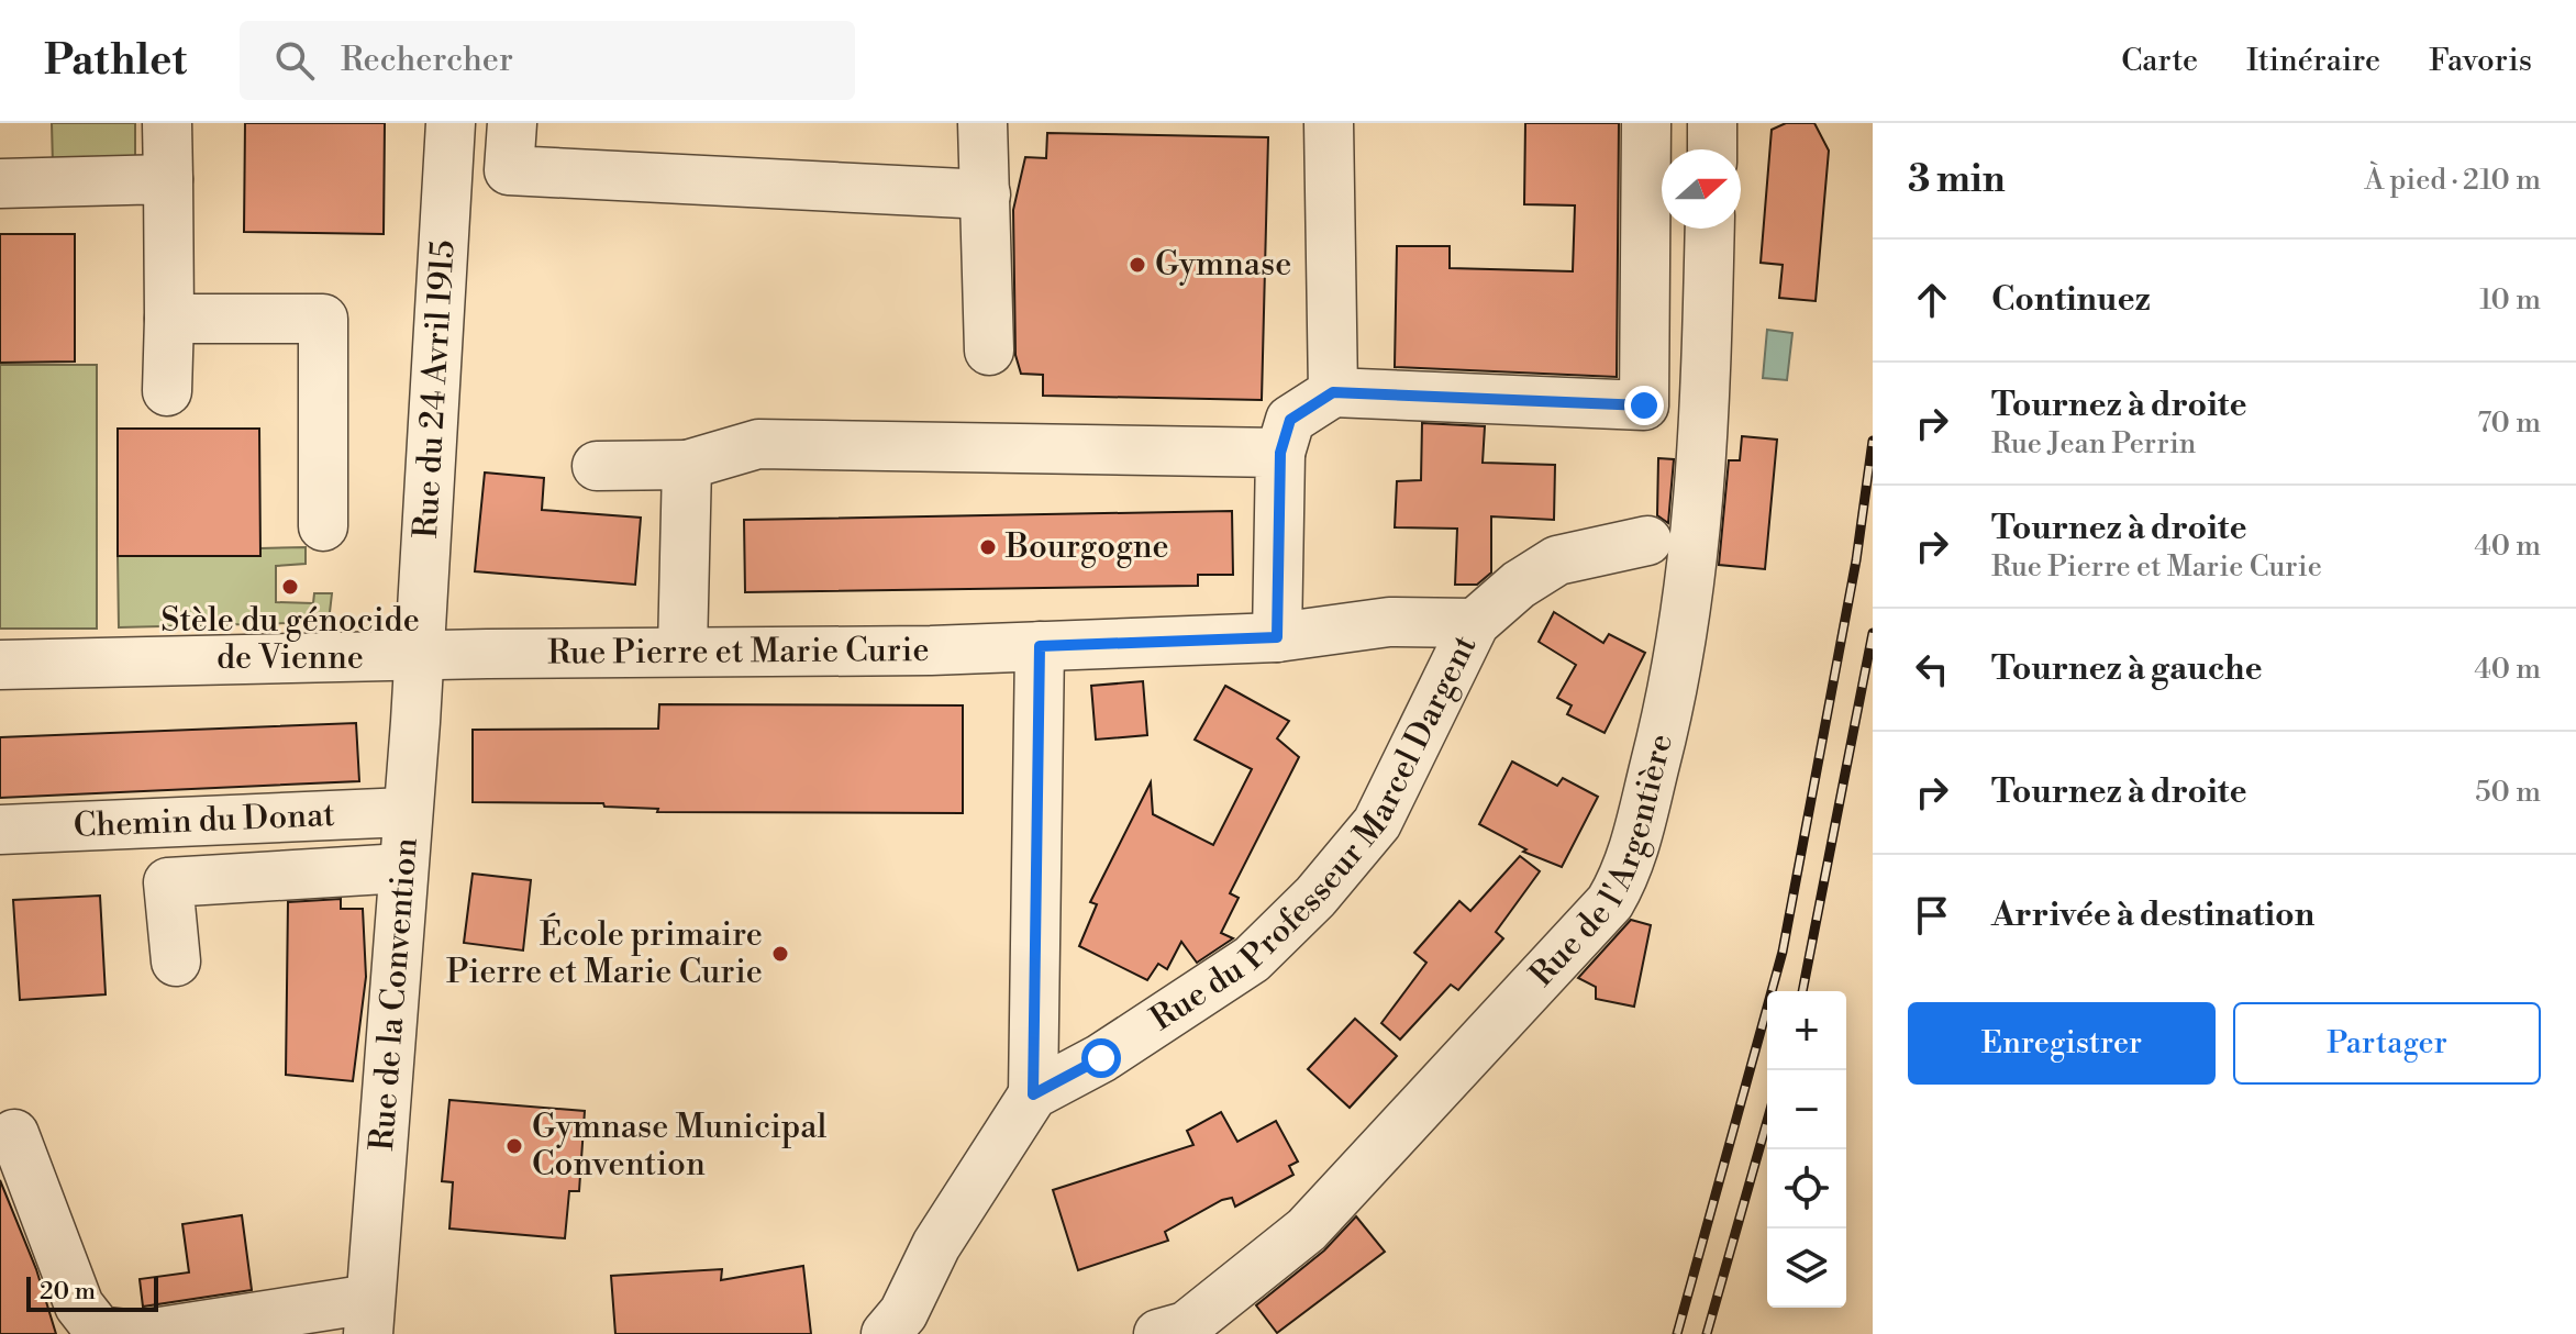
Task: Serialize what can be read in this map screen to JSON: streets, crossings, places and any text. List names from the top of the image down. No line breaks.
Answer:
{"streets":{"street":["Rue du 24 Avril 1915","Rue Pierre et Marie Curie","Chemin du Donat","Rue du Professeur Marcel Dargent","Rue de l'Argentière","Rue de la Convention"]},"crossings":[["Rue du 24 Avril 1915","Rue Pierre et Marie Curie"],["Rue du 24 Avril 1915","Rue de la Convention"],["Rue Pierre et Marie Curie","Rue du Professeur Marcel Dargent"],["Rue Pierre et Marie Curie","Rue de la Convention"],["Chemin du Donat","Rue de la Convention"]],"places":["Gymnase","Bourgogne","Stèle du génocide de Vienne","École primaire Pierre et Marie Curie","Gymnase Municipal Convention"],"scale_bar":"20 m","north":"right","page":{"header":"Pathlet","search":"Rechercher","nav":["Carte","Itinéraire","Favoris"],"heading":["3 min","À pied · 210 m"],"list":[["Continuez","10 m"],["Tournez à droite","Rue Jean Perrin","70 m"],["Tournez à droite","Rue Pierre et Marie Curie","40 m"],["Tournez à gauche","40 m"],["Tournez à droite","50 m"],"Arrivée à destination"],"buttons":["Enregistrer","Partager"],"map_buttons":["+","−"],"scale":"20 m"}}
